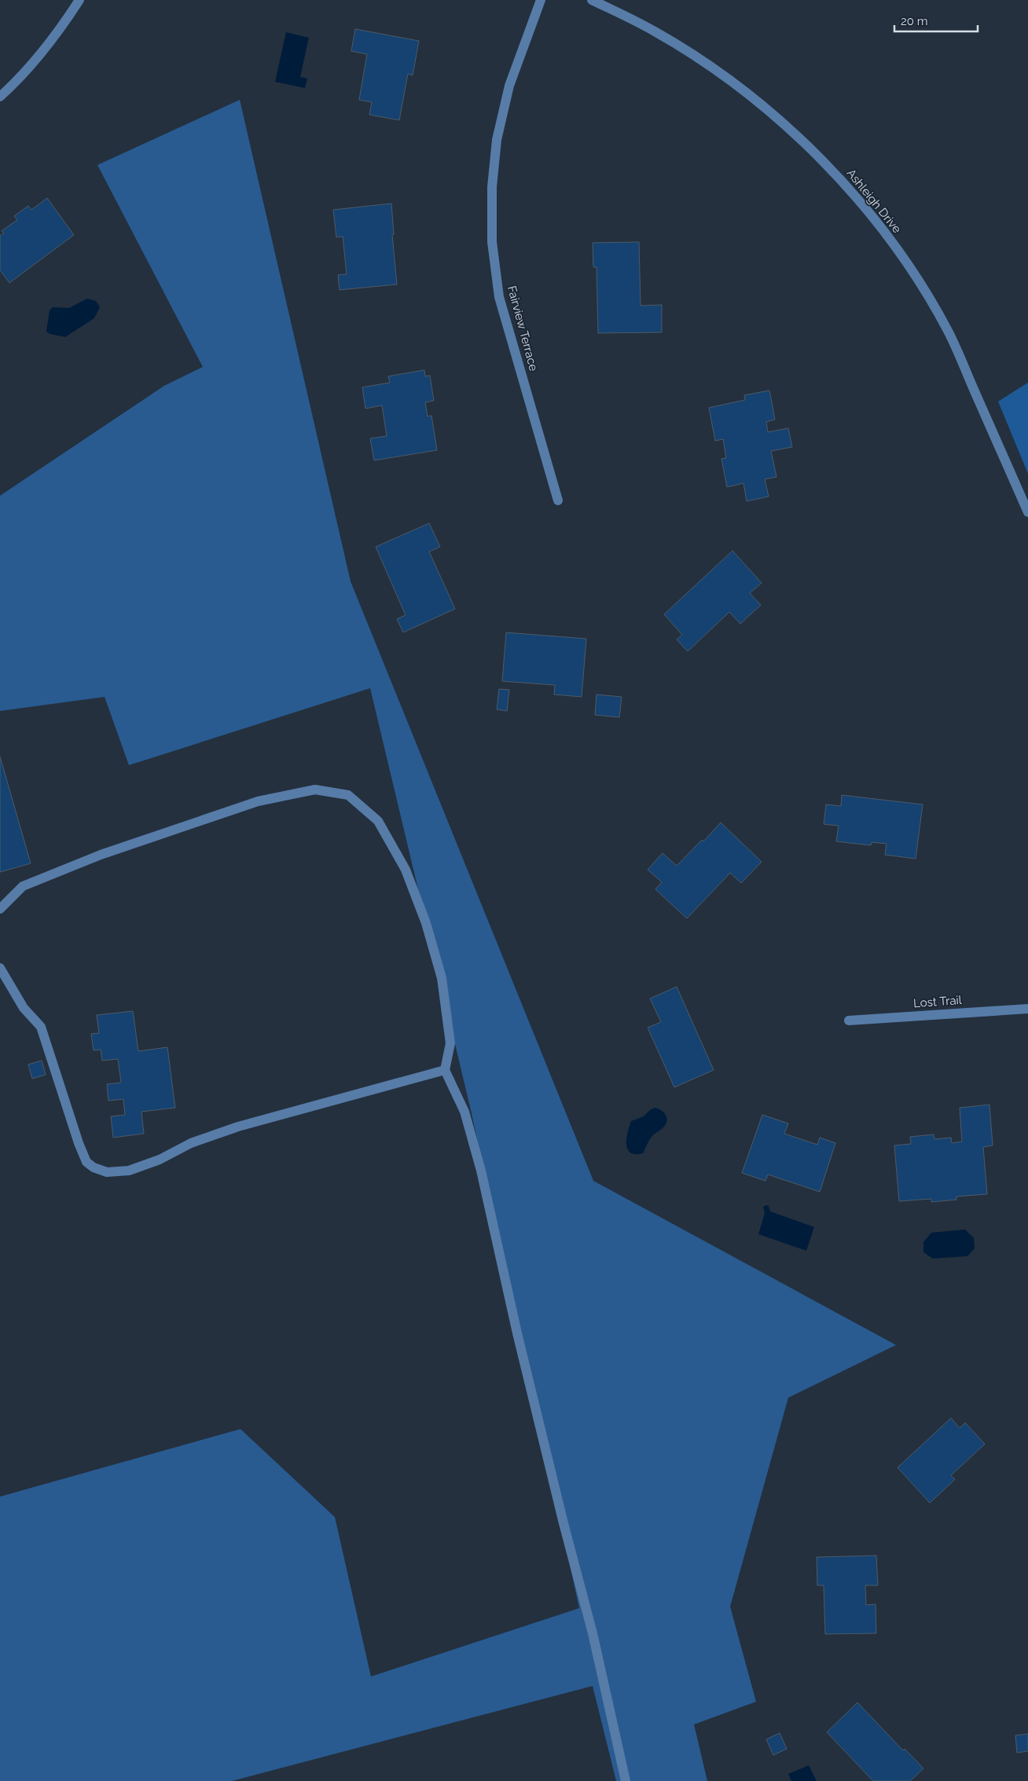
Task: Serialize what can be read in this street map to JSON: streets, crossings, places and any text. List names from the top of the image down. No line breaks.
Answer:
{"streets":{"street":["Ashleigh Drive","Fairview Terrace","Lost Trail"]},"scale_bar":"20 m"}
